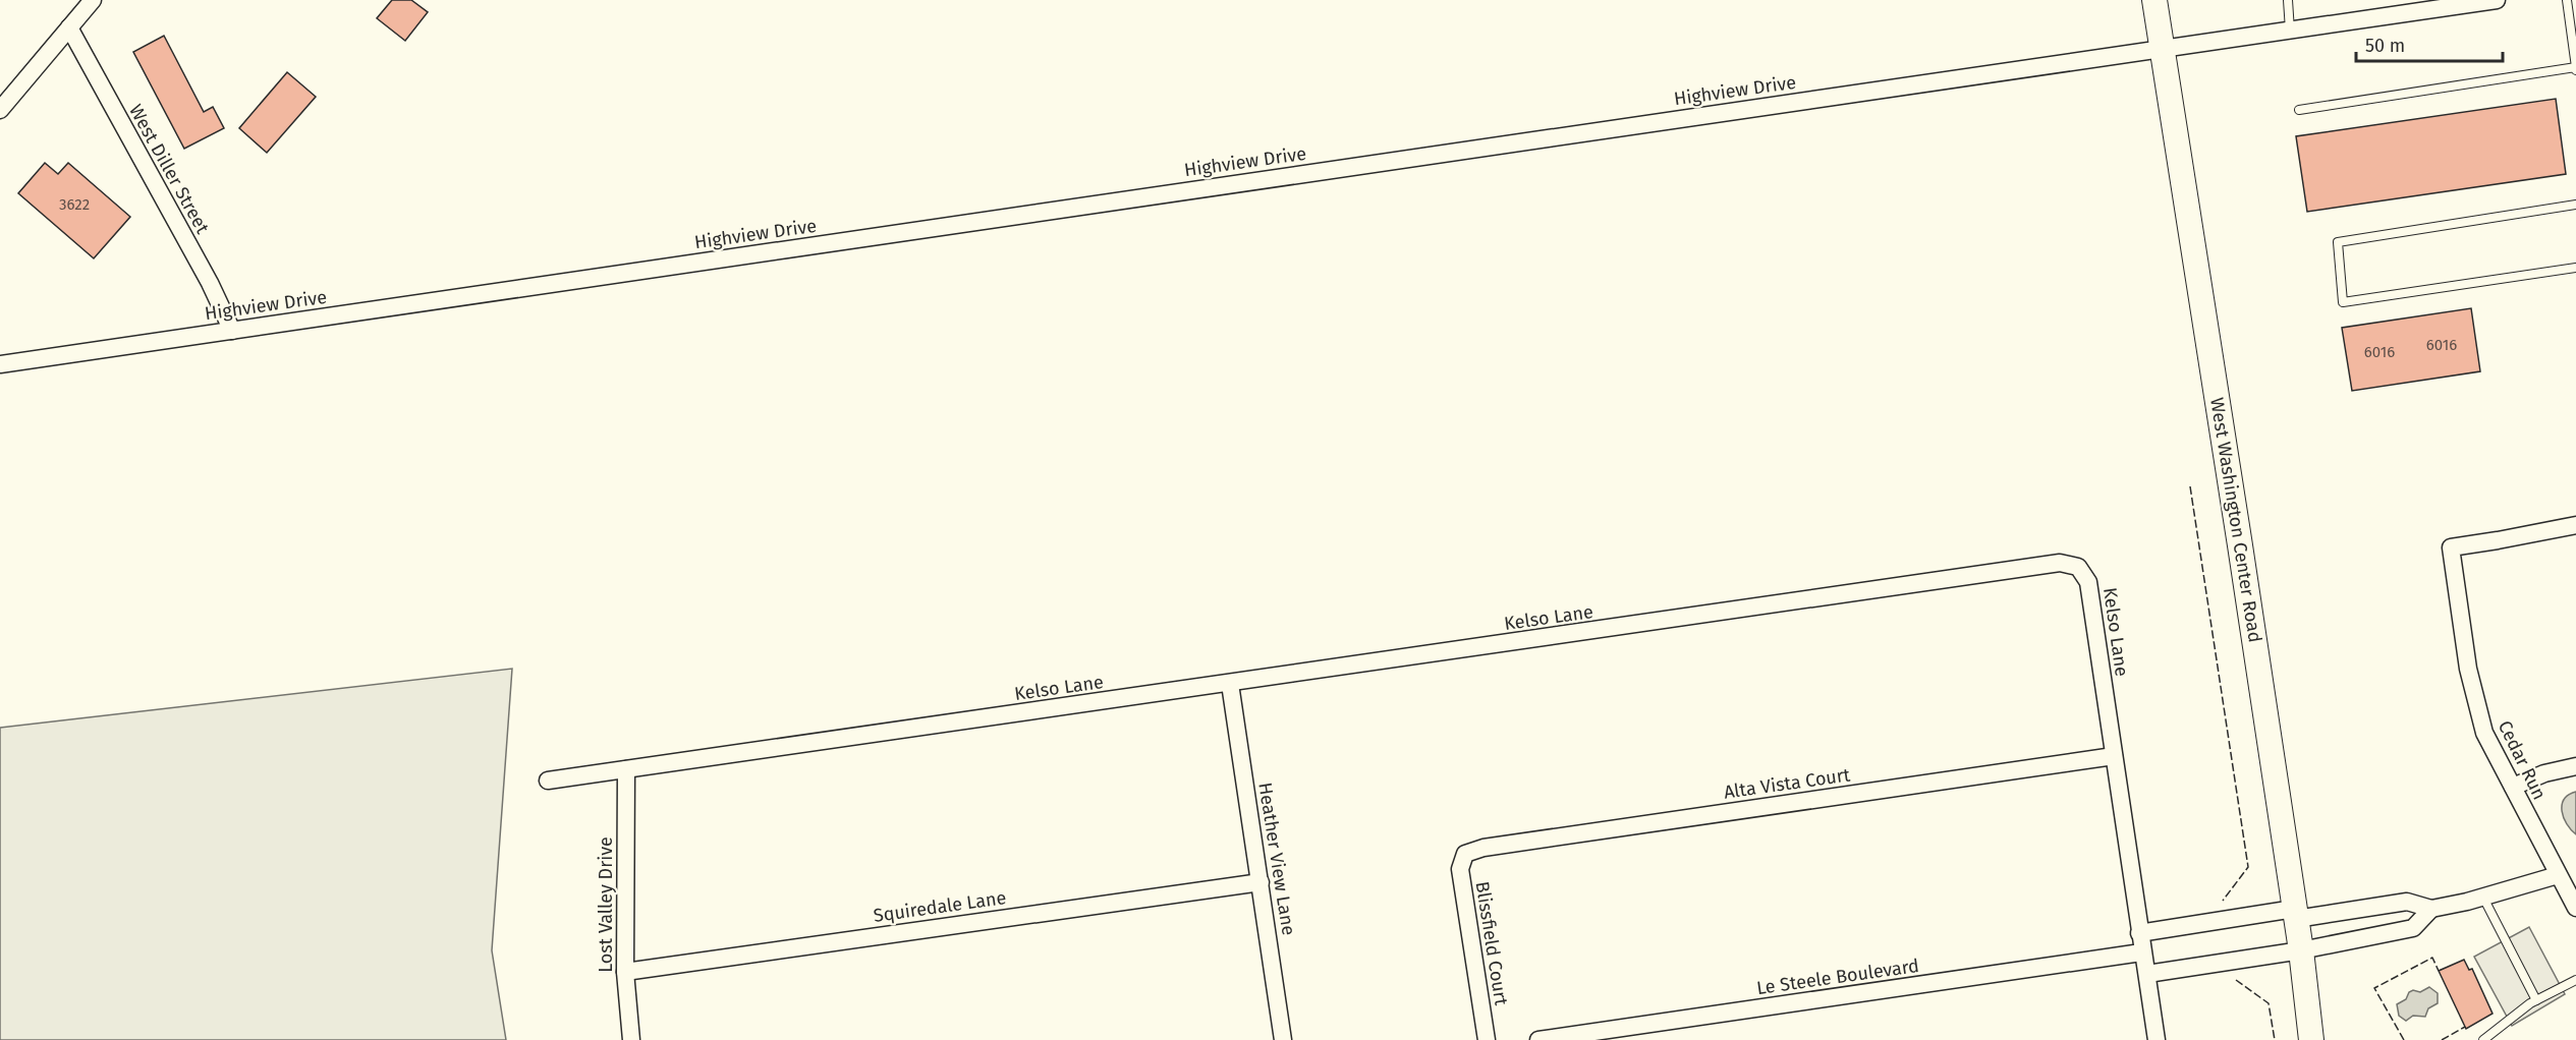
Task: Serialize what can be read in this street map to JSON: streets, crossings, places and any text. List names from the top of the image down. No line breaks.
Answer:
{"streets":{"main road":["West Washington Center Road"],"street":["Highview Drive","West Diller Street","Kelso Lane","Cedar Run","Alta Vista Court","Heather View Lane","Lost Valley Drive","Squiredale Lane","Blissfield Court","Le Steele Boulevard"]},"crossings":[["Highview Drive","West Diller Street"],["Highview Drive","West Washington Center Road"],["Kelso Lane","Alta Vista Court"],["Kelso Lane","Heather View Lane"],["Kelso Lane","Lost Valley Drive"],["Kelso Lane","Le Steele Boulevard"],["Alta Vista Court","Blissfield Court"],["Heather View Lane","Squiredale Lane"],["Lost Valley Drive","Squiredale Lane"]],"house_numbers":["3622","6016","6016"],"scale_bar":"50 m"}
